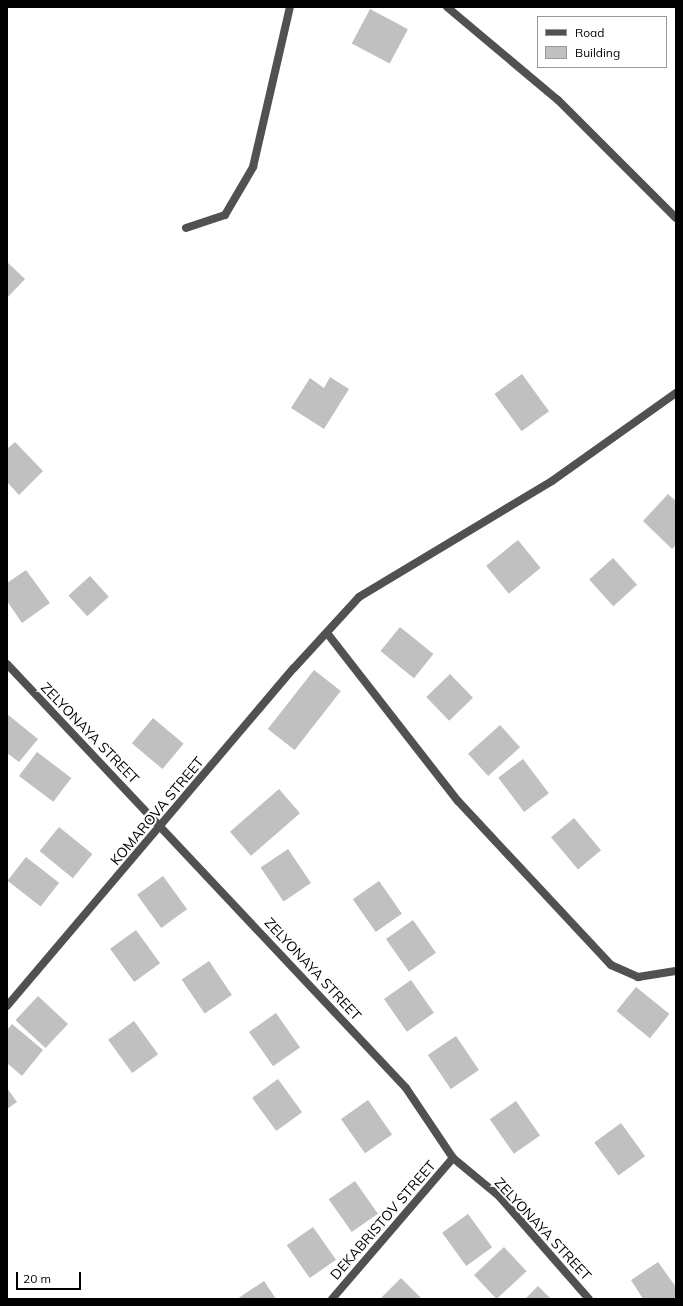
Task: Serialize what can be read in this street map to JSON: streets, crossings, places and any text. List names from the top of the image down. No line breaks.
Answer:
{"streets":{"street":["ZELYONAYA STREET","KOMAROVA STREET","DEKABRISTOV STREET"]},"crossings":[["ZELYONAYA STREET","KOMAROVA STREET"],["ZELYONAYA STREET","DEKABRISTOV STREET"]],"legend":["Road","Building"],"scale_bar":"20 m"}
